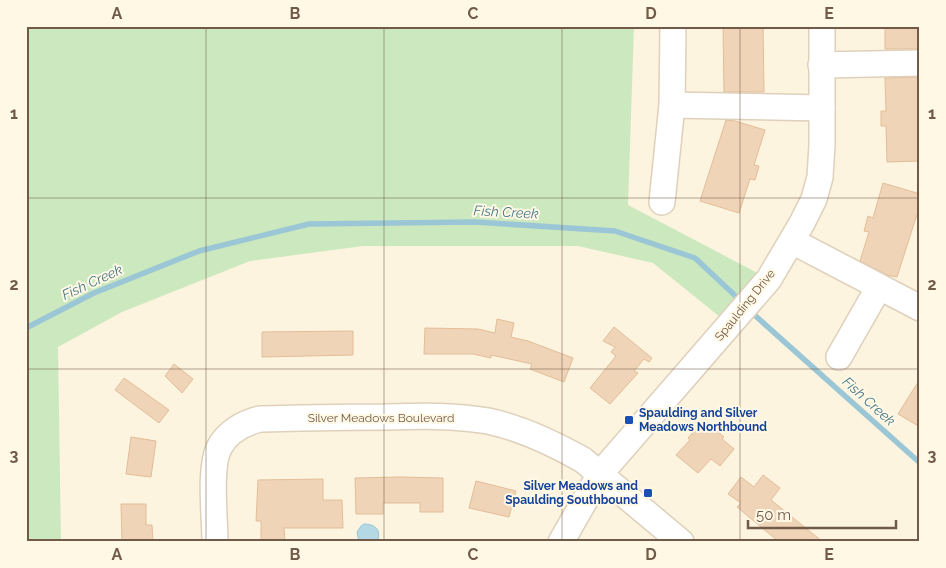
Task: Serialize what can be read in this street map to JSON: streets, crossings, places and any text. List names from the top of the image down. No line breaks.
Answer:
{"streets":{"street":["Spaulding Drive","Silver Meadows Boulevard"]},"crossings":[["Spaulding Drive","Silver Meadows Boulevard"]],"water":["Fish Creek"],"places":{"transit":["Spaulding and Silver Meadows Northbound","Silver Meadows and Spaulding Southbound"]},"scale_bar":"50 m","grid":{"columns":["A","B","C","D","E"],"rows":["1","2","3"]}}
